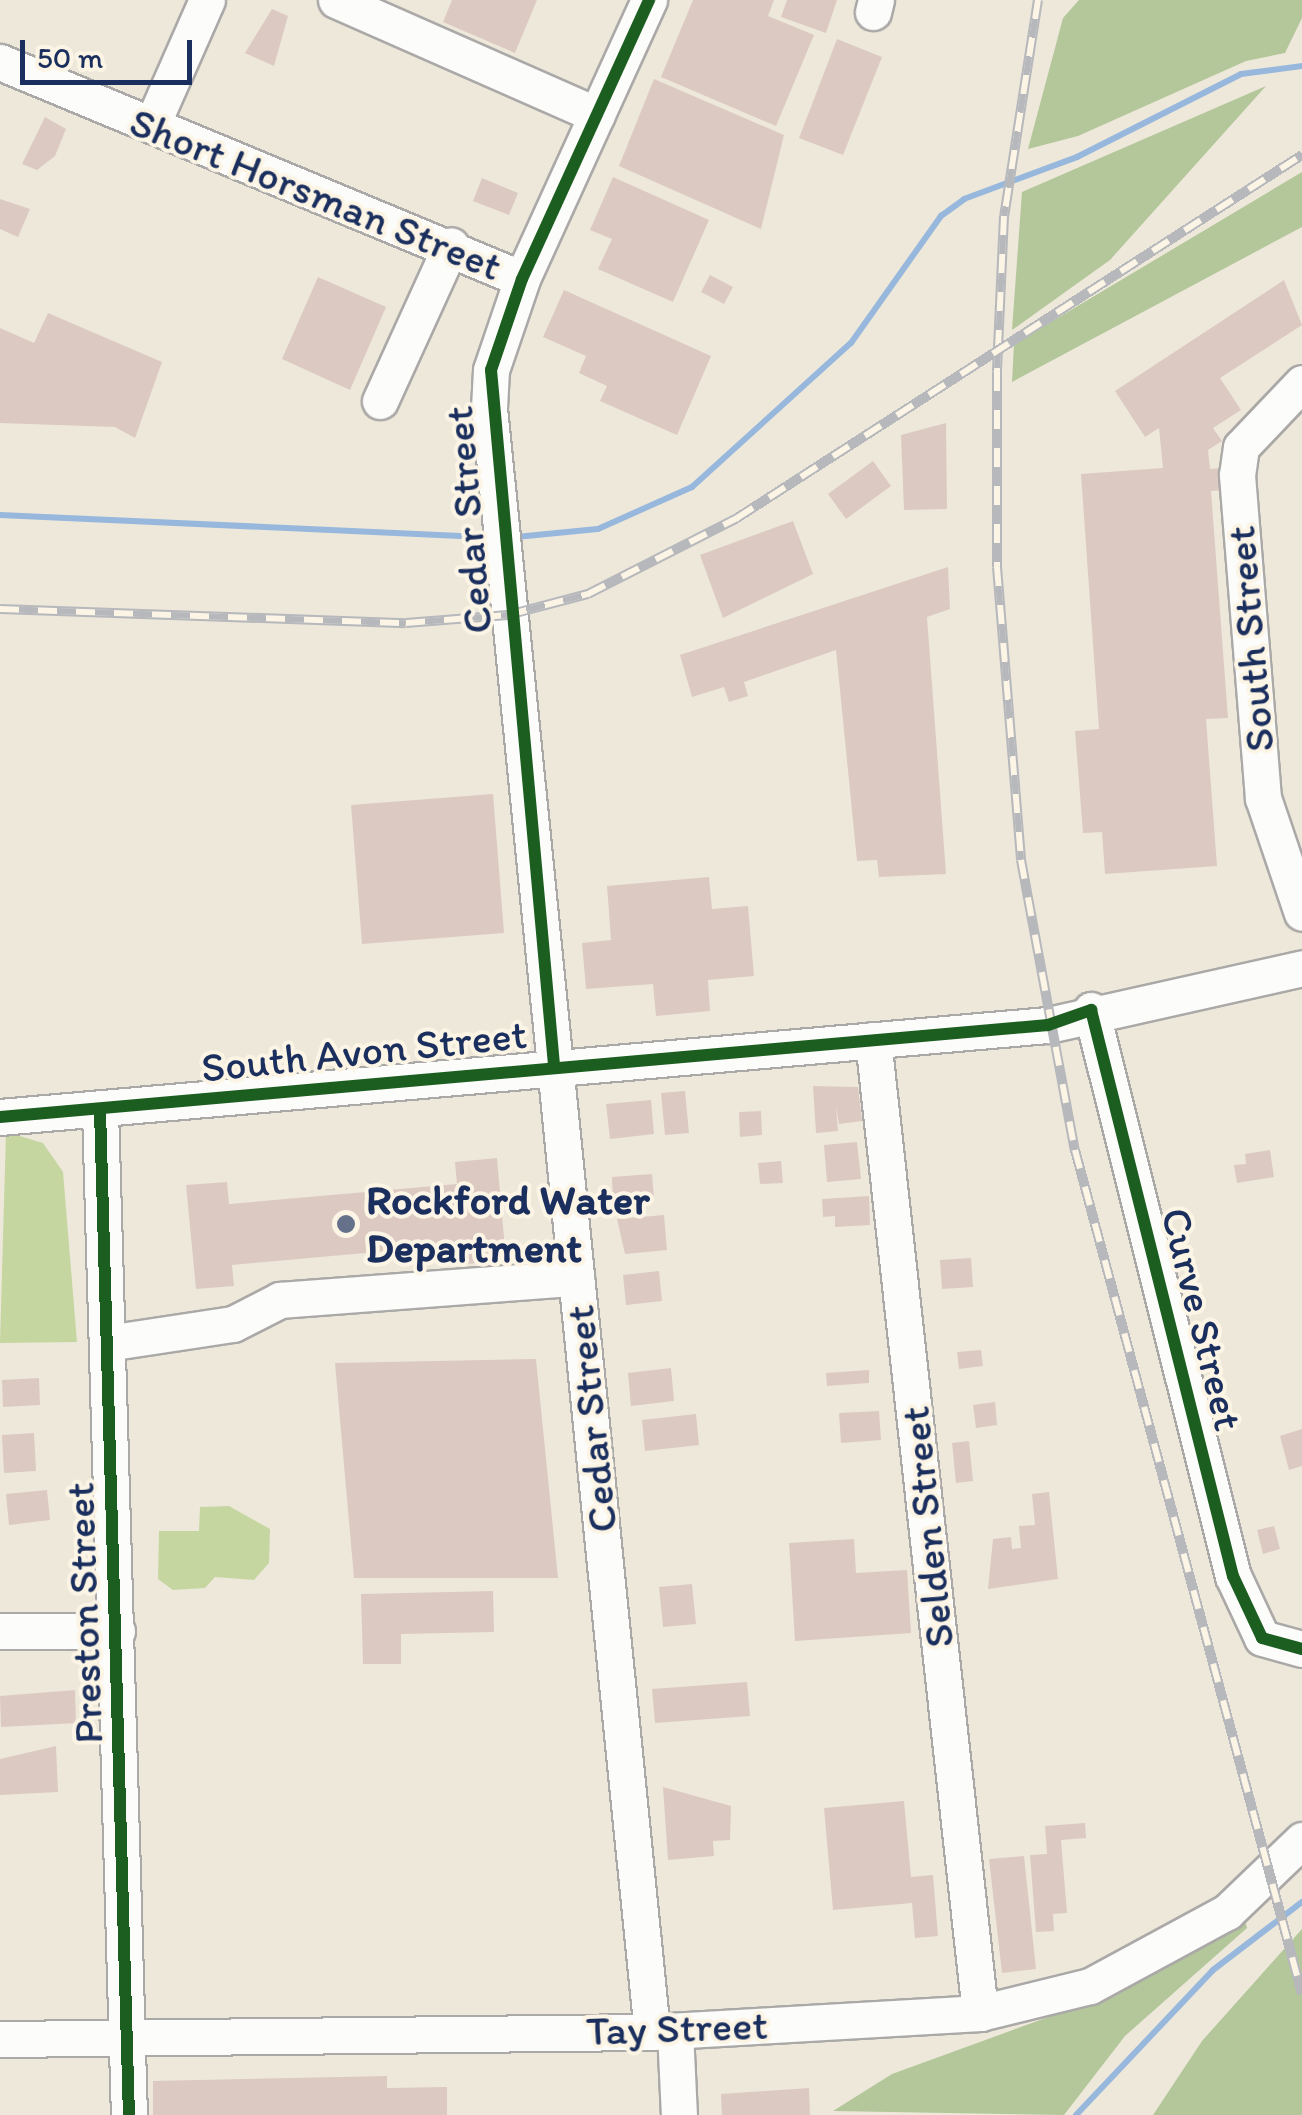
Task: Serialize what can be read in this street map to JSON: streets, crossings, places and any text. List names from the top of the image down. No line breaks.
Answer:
{"streets":{"street":["Short Horsman Street","Cedar Street","South Street","South Avon Street","Curve Street","Selden Street","Preston Street","Tay Street"]},"crossings":[["Short Horsman Street","Cedar Street"],["Cedar Street","South Avon Street"],["Cedar Street","Tay Street"],["South Avon Street","Curve Street"],["South Avon Street","Selden Street"],["South Avon Street","Preston Street"],["Selden Street","Tay Street"],["Preston Street","Tay Street"]],"places":["Rockford Water Department"],"scale_bar":"50 m"}
